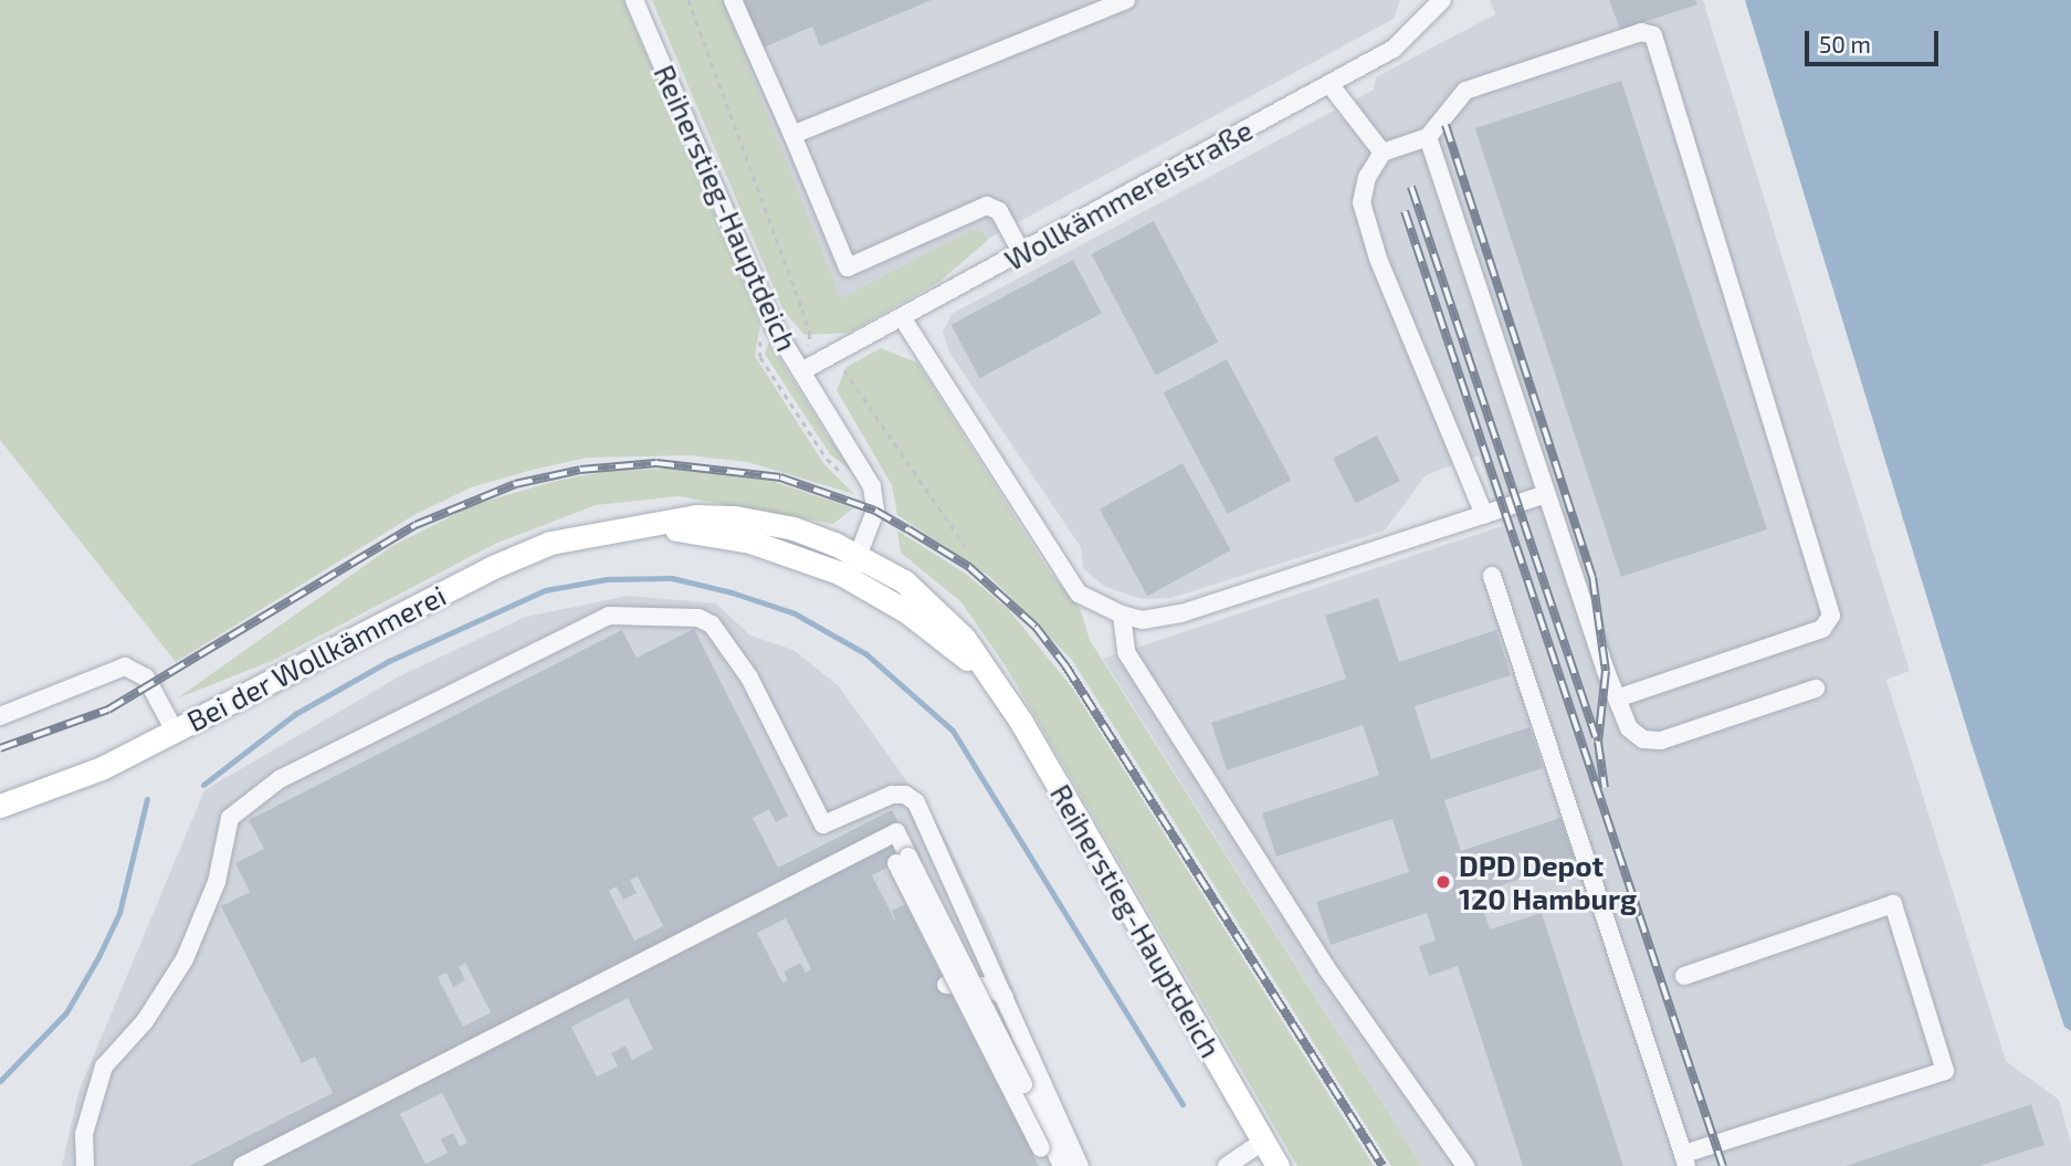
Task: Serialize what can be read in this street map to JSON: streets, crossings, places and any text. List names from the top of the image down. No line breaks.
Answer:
{"streets":{"main road":["Reiherstieg-Hauptdeich","Bei der Wollkämmerei"],"street":["Wollkämmereistraße"]},"crossings":[["Wollkämmereistraße","Reiherstieg-Hauptdeich"],["Reiherstieg-Hauptdeich","Bei der Wollkämmerei"]],"places":["DPD Depot 120 Hamburg"],"scale_bar":"50 m"}
